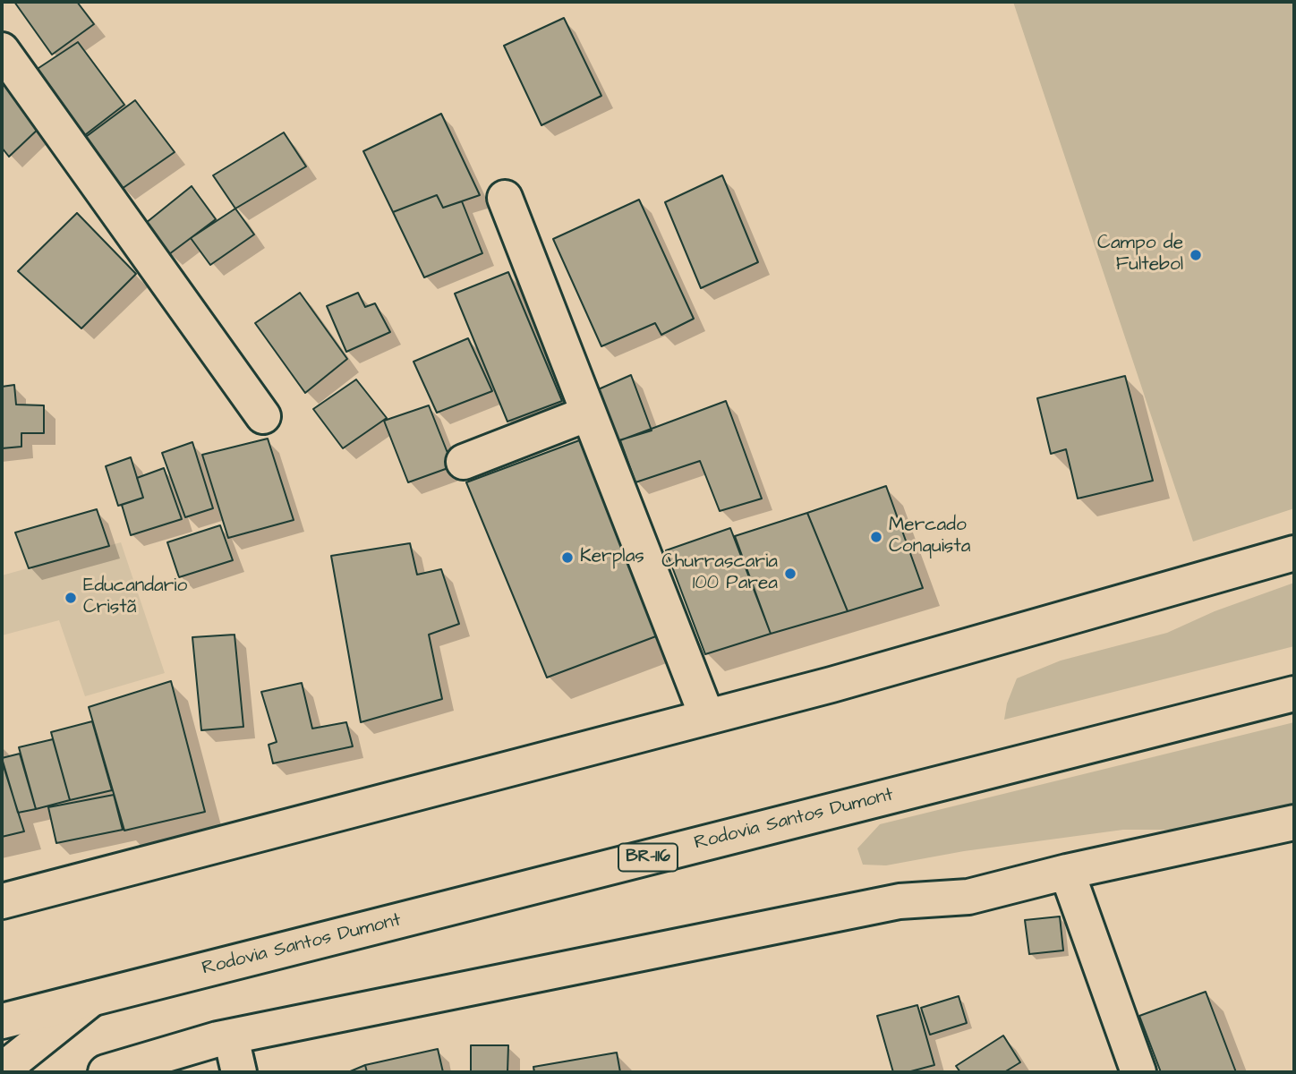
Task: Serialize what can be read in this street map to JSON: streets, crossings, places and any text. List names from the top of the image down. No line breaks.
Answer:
{"streets":{"main road":["Rodovia Santos Dumont","BR-116"]},"places":["Campo de Fultebol","Mercado Conquista","Kerplas","Churrascaria 100 Parea","Educandario Cristã"]}
